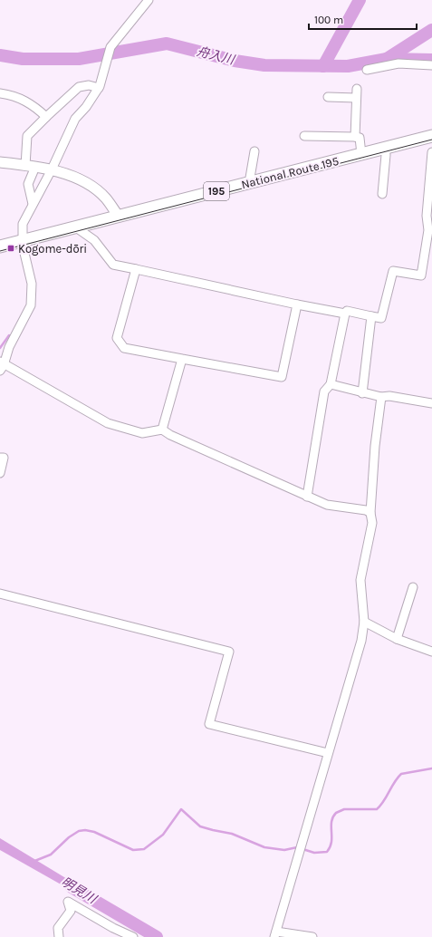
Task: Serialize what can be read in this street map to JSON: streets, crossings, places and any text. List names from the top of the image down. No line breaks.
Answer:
{"streets":{"highway":["National Route 195","195"]},"water":["舟入川","明見川"],"places":{"transit":["Kogome-dōri"]},"scale_bar":"100 m"}
